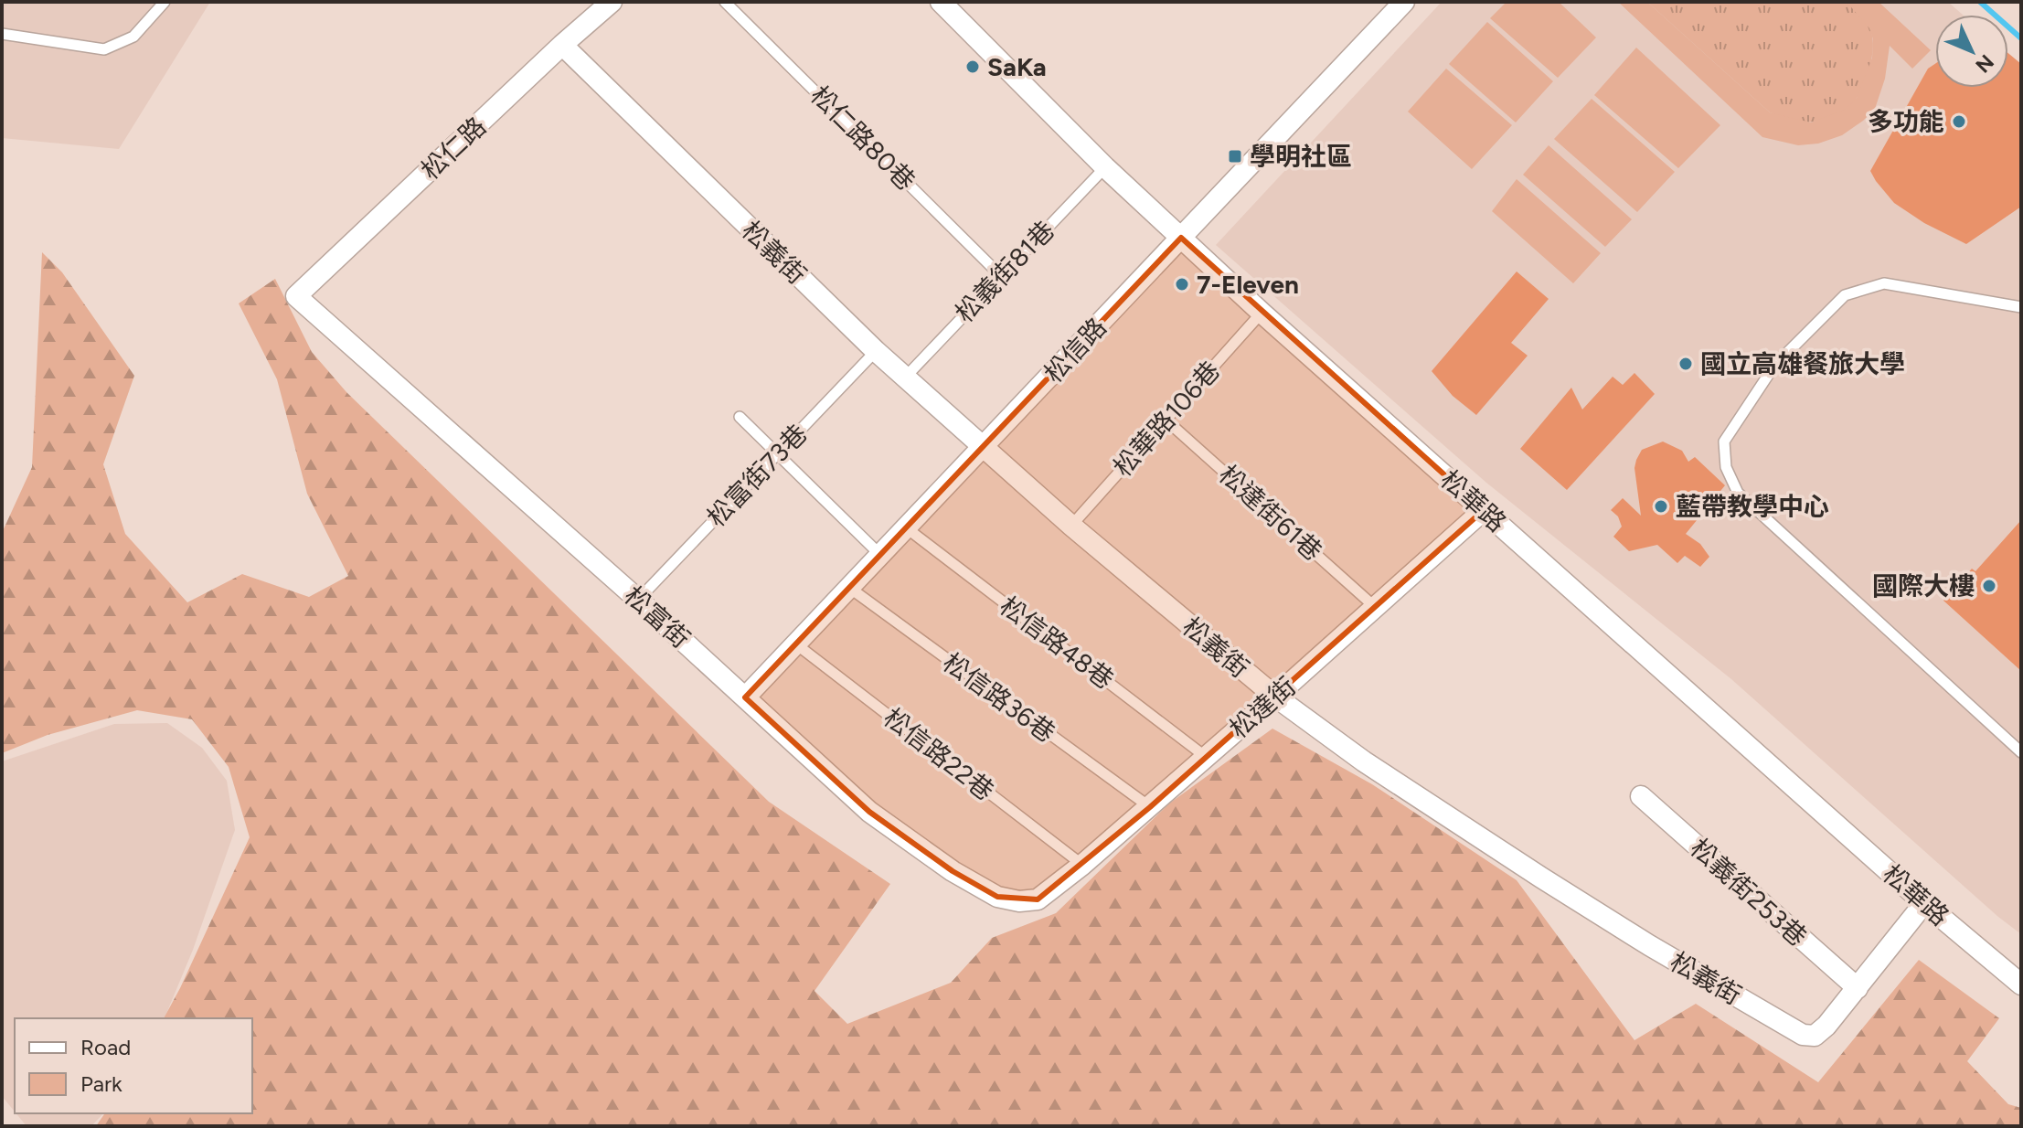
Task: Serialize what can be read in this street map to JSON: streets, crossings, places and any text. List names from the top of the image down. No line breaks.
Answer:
{"streets":{"street":["松仁路","松義街","松信路","松華路","松富街","松達街","松義街253巷"],"lane":["松仁路80巷","松義街81巷","松華路106巷","松富街73巷","松達街61巷","松信路48巷","松信路36巷","松信路22巷"]},"crossings":[["松仁路80巷","松義街81巷"],["松仁路","松義街"],["松仁路","松富街"],["松義街","松義街81巷"],["松義街","松信路"],["松義街","松華路106巷"],["松義街","松富街73巷"],["松義街","松華路"],["松義街","松達街"],["松義街","松義街253巷"],["松義街81巷","松華路"],["松信路","松華路"],["松信路","松富街"],["松信路","松信路48巷"],["松信路","松信路36巷"],["松信路","松信路22巷"],["松華路106巷","松華路"],["松華路106巷","松達街61巷"],["松富街73巷","松富街"],["松華路","松達街"],["松達街61巷","松達街"],["松富街","松達街"],["松信路48巷","松達街"],["松信路36巷","松達街"],["松達街","松信路22巷"]],"places":{"other":["SaKa","多功能","7-Eleven","國立高雄餐旅大學","藍帶教學中心","國際大樓"],"transit":["學明社區"]},"legend":["Road","Park"],"north":"bottom right"}
